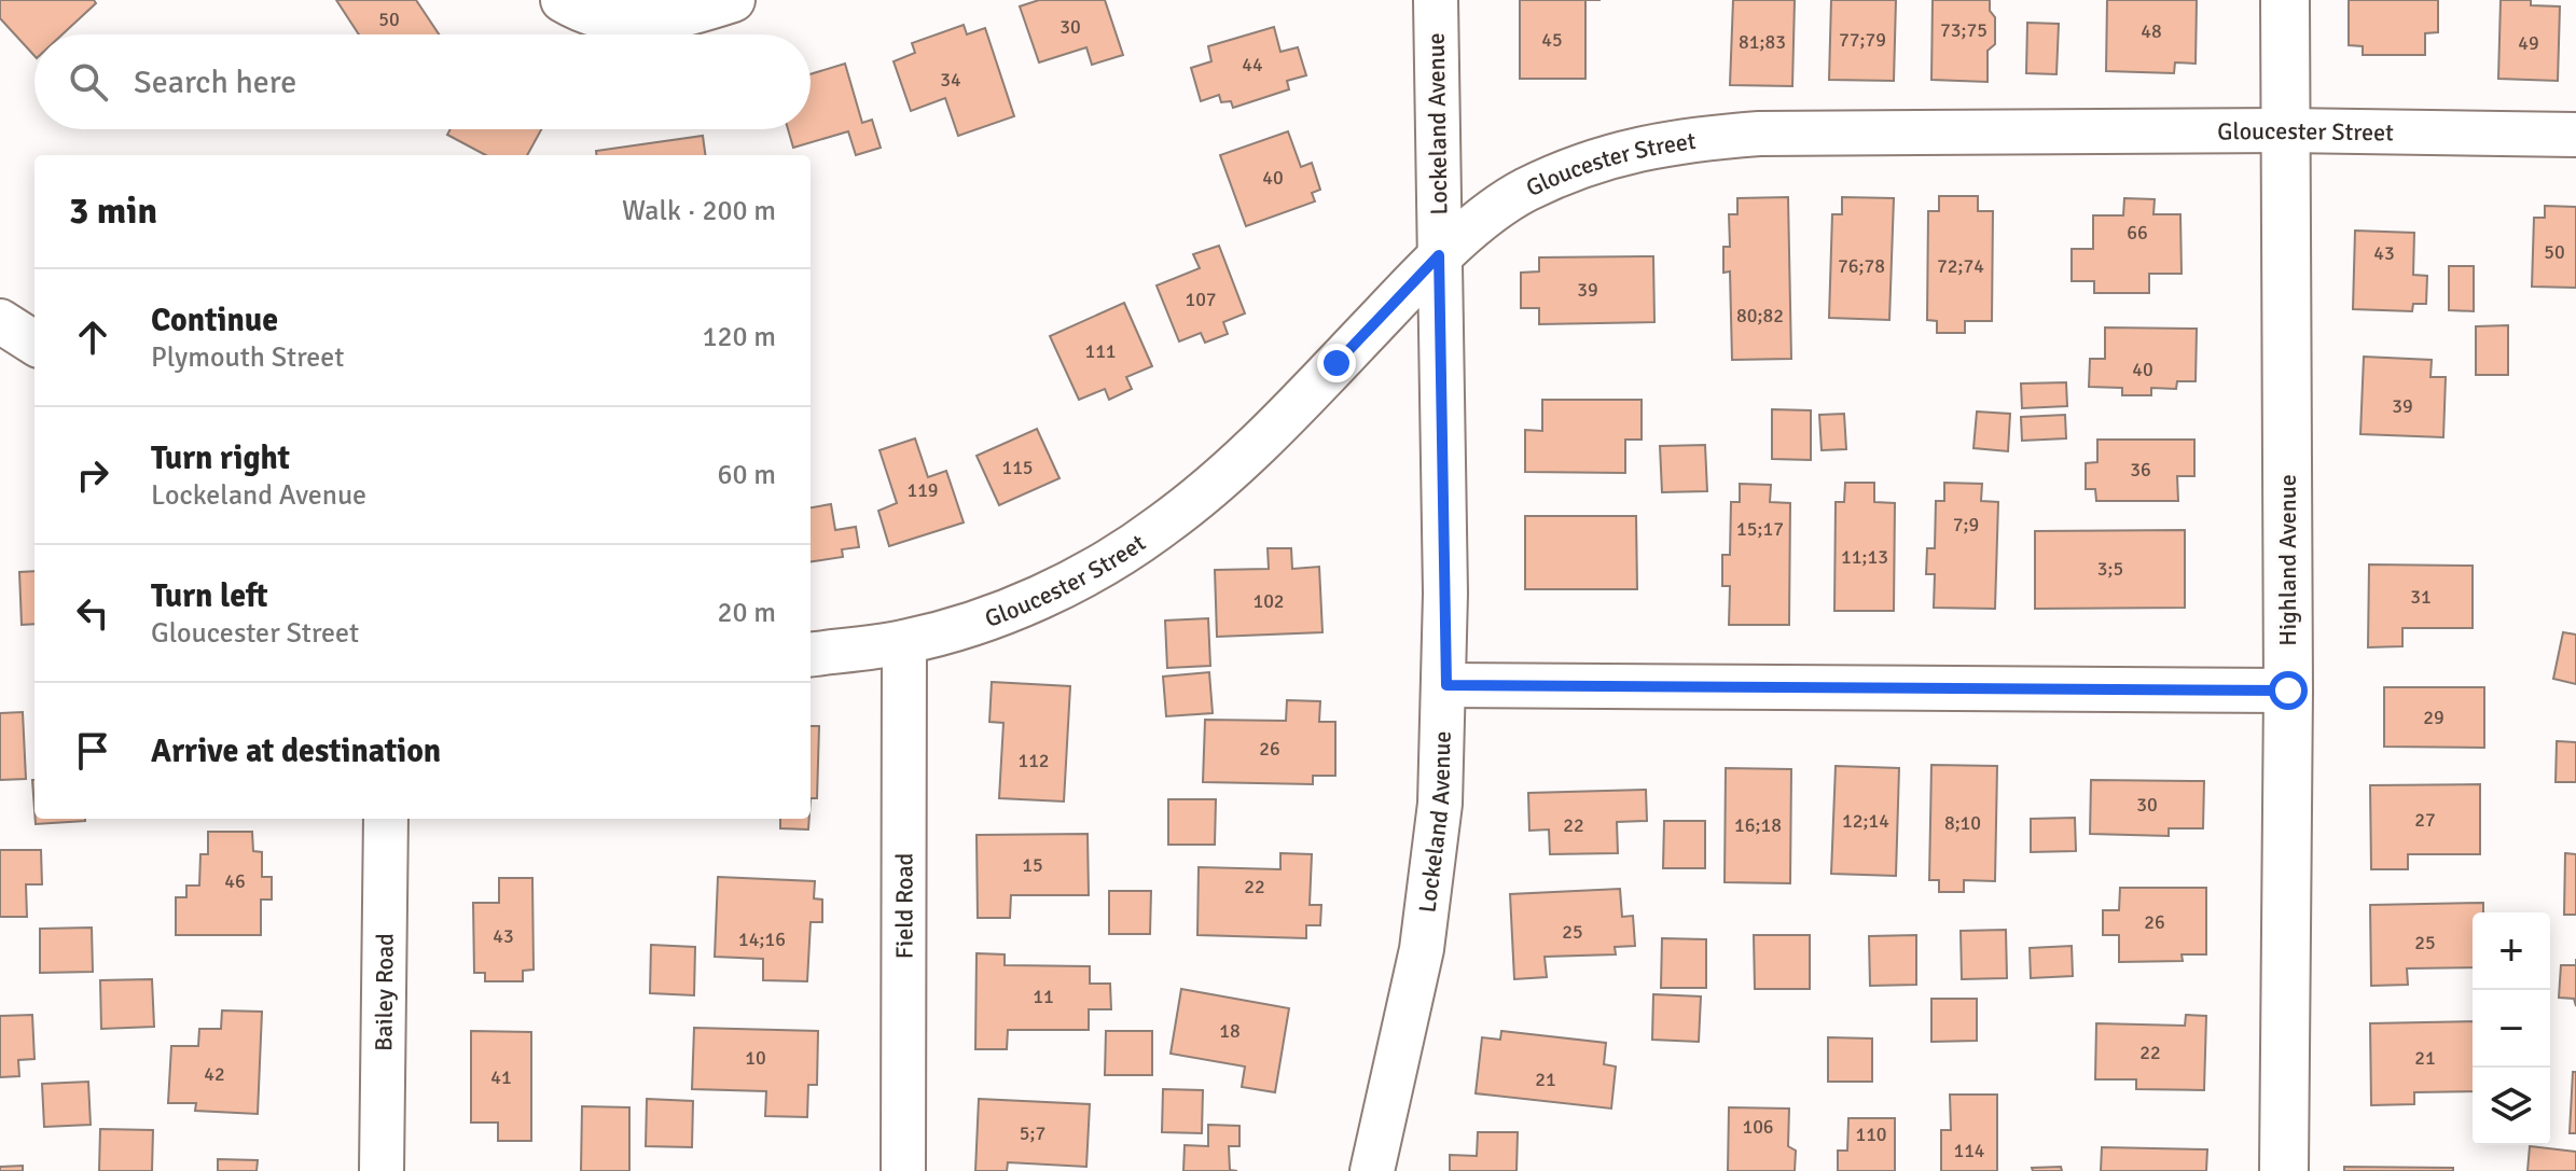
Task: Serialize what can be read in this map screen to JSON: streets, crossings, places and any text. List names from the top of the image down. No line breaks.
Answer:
{"streets":{"street":["Lockeland Avenue","Gloucester Street","Highland Avenue","Field Road","Bailey Road"]},"crossings":[["Lockeland Avenue","Gloucester Street"],["Gloucester Street","Highland Avenue"],["Gloucester Street","Field Road"]],"house_numbers":["50","30","73;75","48","45","77;79","81;83","49","44","34","40","66","50","43","76;78","72;74","39","107","80;82","111","40","39","115","36","119","7;9","15;17","11;13","3;5","31","102","29","26","112","30","27","12;14","8;10","22","16;18","15","46","22","26","25","43","14;16","25","11","18","22","10","21","42","41","21","106","5;7","110","114"],"page":{"search":"Search here","heading":["3 min","Walk · 200 m"],"list":[["Continue","Plymouth Street","120 m"],["Turn right","Lockeland Avenue","60 m"],["Turn left","Gloucester Street","20 m"],"Arrive at destination"],"map_buttons":["+","−"]}}
